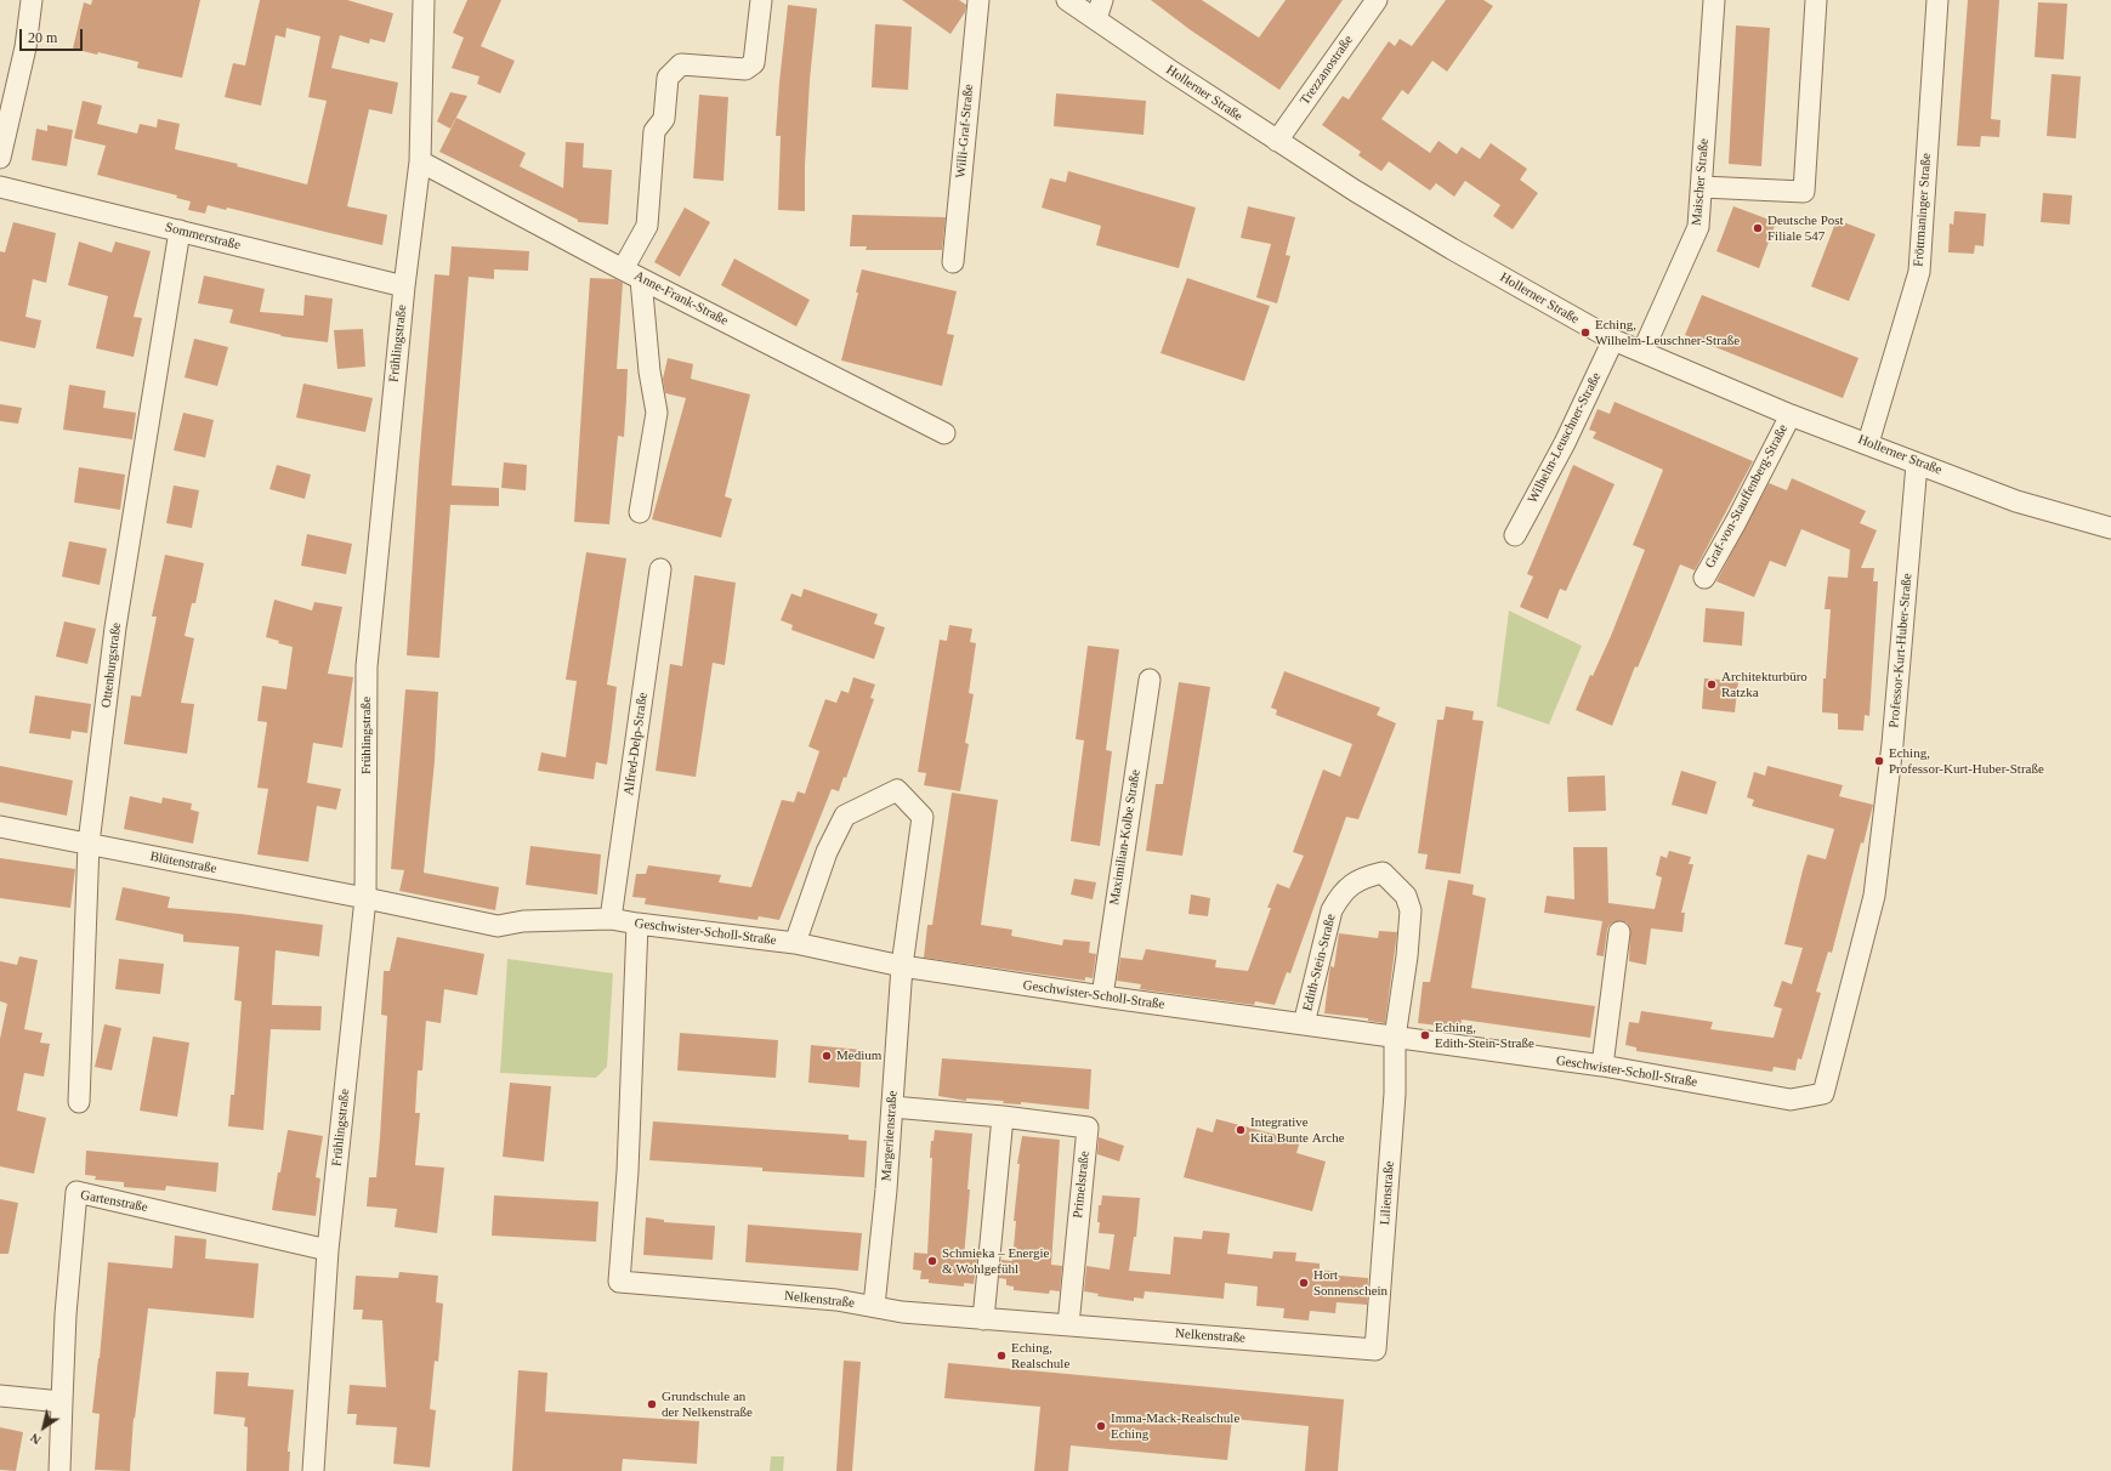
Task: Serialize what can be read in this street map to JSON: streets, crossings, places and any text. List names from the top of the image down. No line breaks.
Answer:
{"streets":{"street":["Trezzanostraße","Hollerner Straße","Willi-Graf-Straße","Maischer Straße","Fröttmaninger Straße","Sommerstraße","Anne-Frank-Straße","Frühlingstraße","Wilhelm-Leuschner-Straße","Graf-von-Stauffenberg-Straße","Professor-Kurt-Huber-Straße","Ottenburgstraße","Alfred-Delp-Straße","Maximilian-Kolbe Straße","Blütenstraße","Geschwister-Scholl-Straße","Edith-Stein-Straße","Margeritenstraße","Primelstraße","Lilienstraße","Gartenstraße","Nelkenstraße"]},"crossings":[["Trezzanostraße","Hollerner Straße"],["Hollerner Straße","Maischer Straße"],["Hollerner Straße","Fröttmaninger Straße"],["Hollerner Straße","Wilhelm-Leuschner-Straße"],["Hollerner Straße","Graf-von-Stauffenberg-Straße"],["Hollerner Straße","Professor-Kurt-Huber-Straße"],["Sommerstraße","Frühlingstraße"],["Sommerstraße","Ottenburgstraße"],["Anne-Frank-Straße","Frühlingstraße"],["Frühlingstraße","Blütenstraße"],["Frühlingstraße","Geschwister-Scholl-Straße"],["Frühlingstraße","Gartenstraße"],["Professor-Kurt-Huber-Straße","Geschwister-Scholl-Straße"],["Ottenburgstraße","Blütenstraße"],["Alfred-Delp-Straße","Geschwister-Scholl-Straße"],["Maximilian-Kolbe Straße","Geschwister-Scholl-Straße"],["Blütenstraße","Geschwister-Scholl-Straße"],["Geschwister-Scholl-Straße","Edith-Stein-Straße"],["Geschwister-Scholl-Straße","Margeritenstraße"],["Geschwister-Scholl-Straße","Lilienstraße"],["Geschwister-Scholl-Straße","Nelkenstraße"],["Edith-Stein-Straße","Lilienstraße"],["Margeritenstraße","Primelstraße"],["Margeritenstraße","Nelkenstraße"],["Primelstraße","Nelkenstraße"],["Lilienstraße","Nelkenstraße"]],"places":["Deutsche Post Filiale 547","Eching, Wilhelm-Leuschner-Straße","Architekturbüro Ratzka","Eching, Professor-Kurt-Huber-Straße","Eching, Edith-Stein-Straße","Medium","Integrative Kita Bunte Arche","Schmieka – Energie & Wohlgefühl","Hort Sonnenschein","Eching, Realschule","Grundschule an der Nelkenstraße","Imma-Mack-Realschule Eching"],"scale_bar":"20 m","north":"bottom left"}
